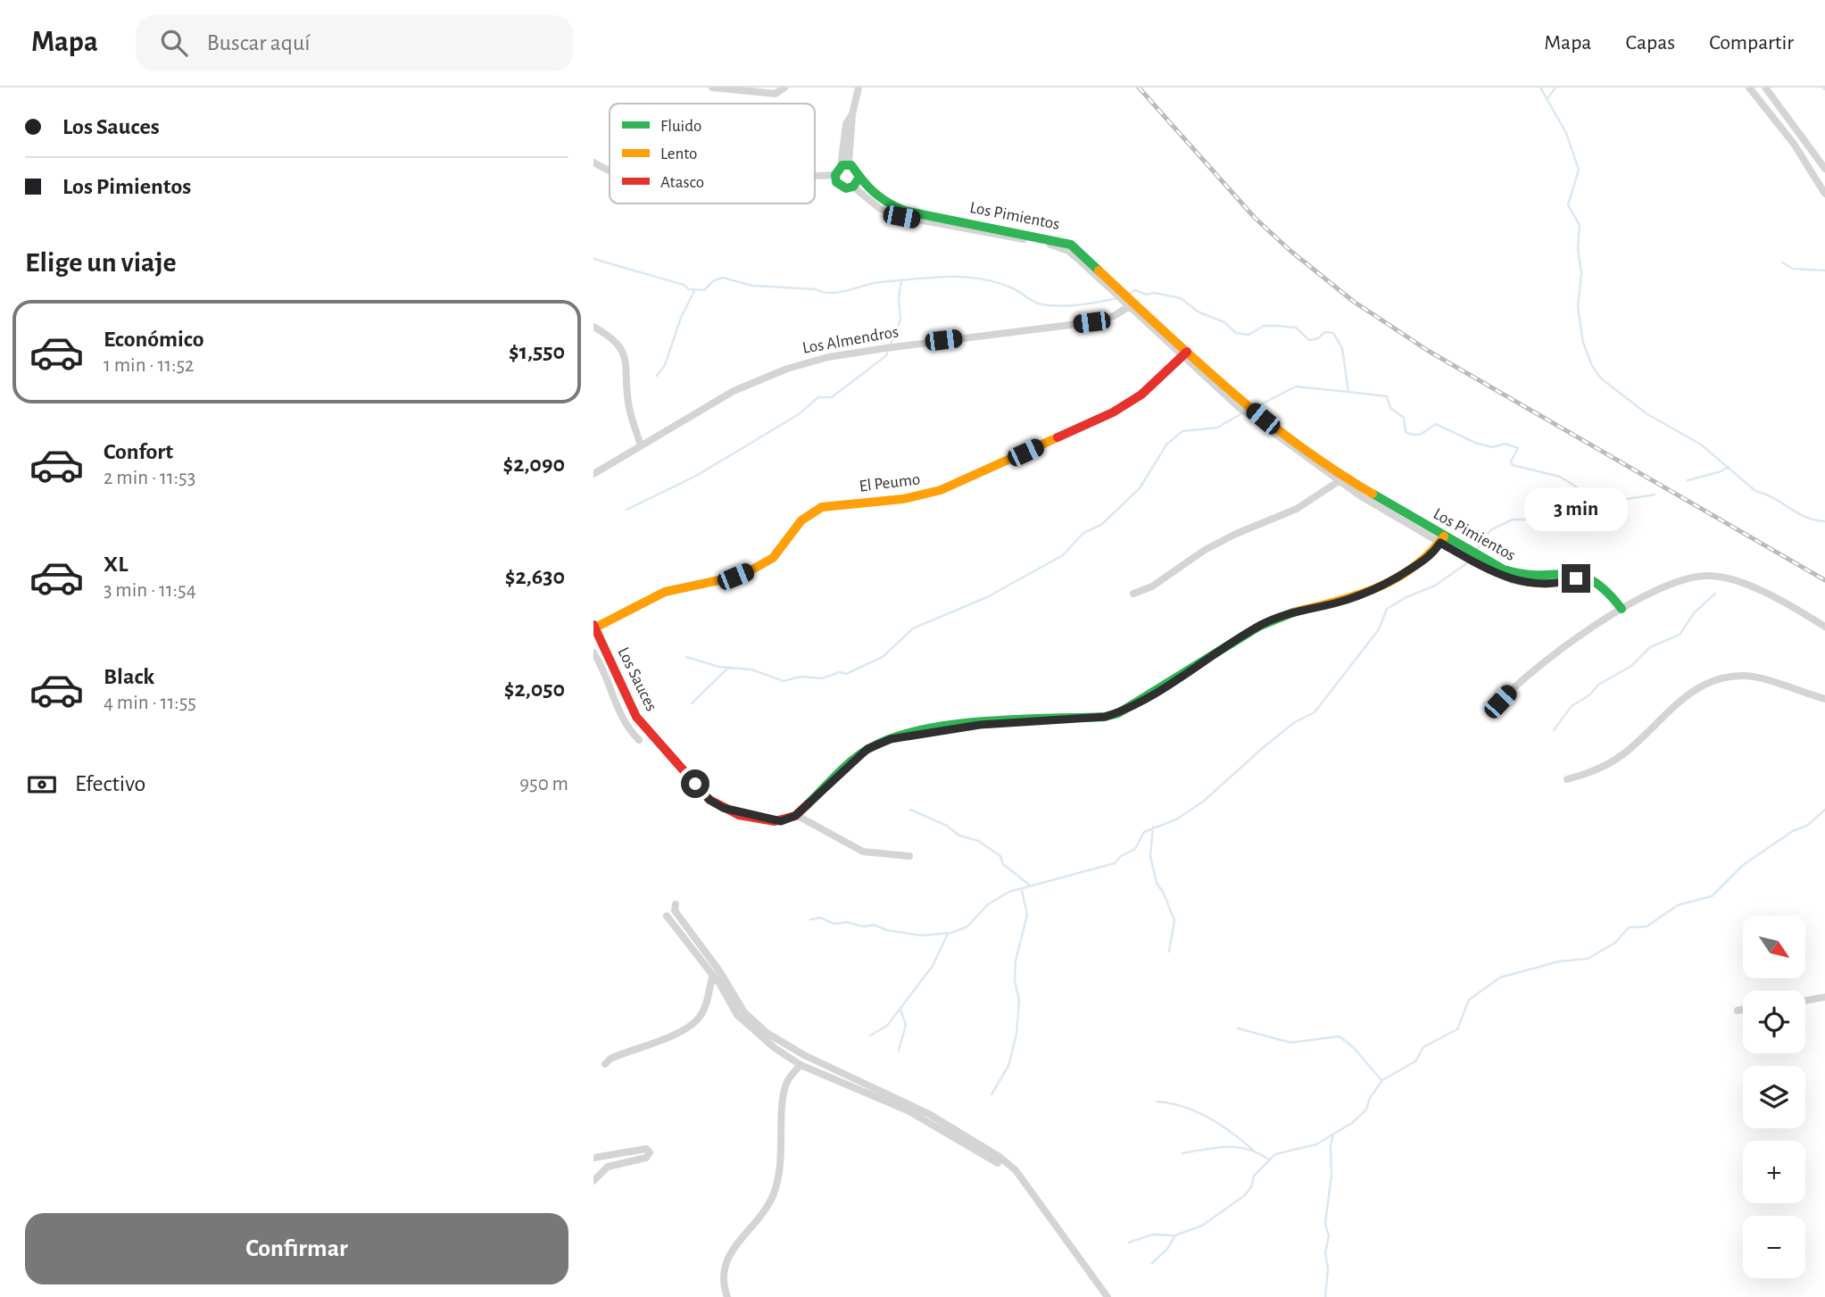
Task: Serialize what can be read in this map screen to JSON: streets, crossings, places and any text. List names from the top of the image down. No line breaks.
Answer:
{"streets":{"street":["Los Pimientos","Los Almendros","El Peumo","Los Sauces"]},"crossings":[["Los Pimientos","Los Almendros"],["Los Pimientos","El Peumo"],["El Peumo","Los Sauces"]],"legend":["Fluido","Lento","Atasco"],"north":"bottom right","page":{"header":"Mapa","search":"Buscar aquí","nav":["Mapa","Capas","Compartir"],"banner":["Los Sauces","Los Pimientos"],"heading":"Elige un viaje","list":[{"name":"Económico","note":"1 min · 11:52","value":"$1,550"},{"name":"Confort","note":"2 min · 11:53","value":"$2,090"},{"name":"XL","note":"3 min · 11:54","value":"$2,630"},{"name":"Black","note":"4 min · 11:55","value":"$2,050"}],"bubble":"3 min","pay":["Efectivo","950 m"],"map_buttons":["+","−"],"buttons":"Confirmar"}}
